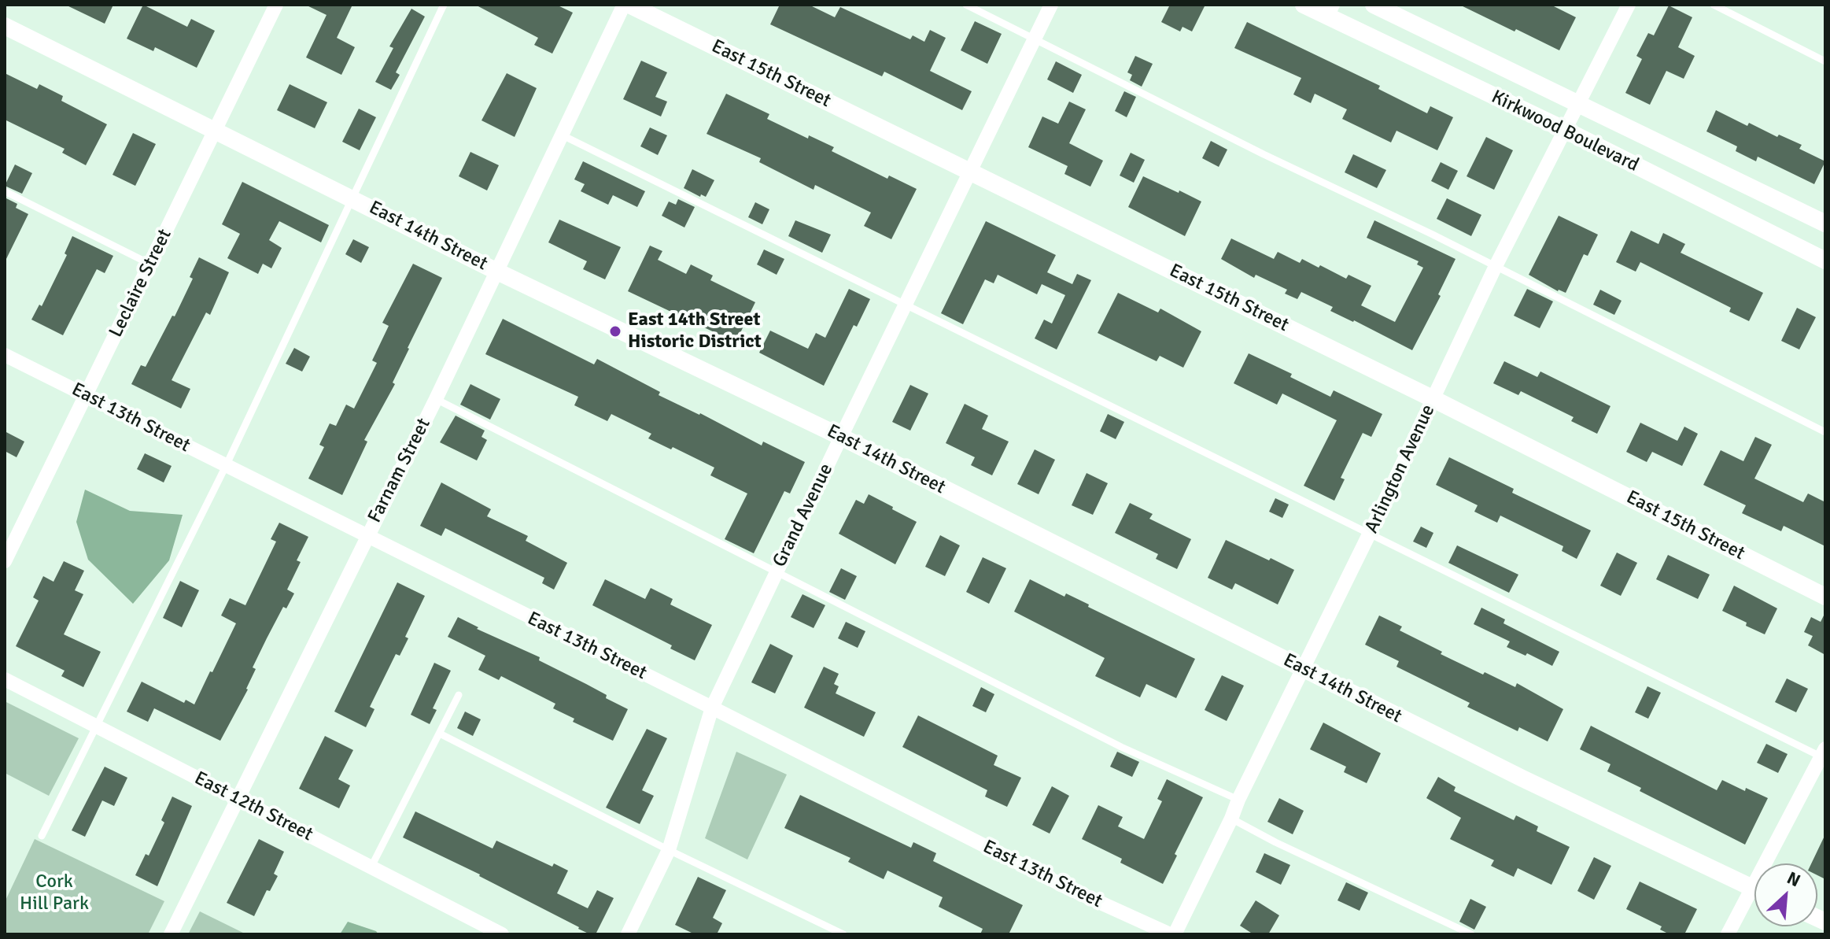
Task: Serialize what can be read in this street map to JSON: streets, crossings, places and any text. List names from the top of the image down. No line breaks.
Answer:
{"streets":{"street":["East 15th Street","Kirkwood Boulevard","East 14th Street","Leclaire Street","East 13th Street","Arlington Avenue","Farnam Street","Grand Avenue","East 12th Street"]},"crossings":[["East 15th Street","Arlington Avenue"],["East 15th Street","Grand Avenue"],["Kirkwood Boulevard","Arlington Avenue"],["East 14th Street","Leclaire Street"],["East 14th Street","Arlington Avenue"],["East 14th Street","Farnam Street"],["East 14th Street","Grand Avenue"],["Leclaire Street","East 13th Street"],["East 13th Street","Arlington Avenue"],["East 13th Street","Farnam Street"],["East 13th Street","Grand Avenue"],["Farnam Street","East 12th Street"]],"parks":["Cork Hill Park"],"places":["East 14th Street Historic District"],"north":"top right"}
